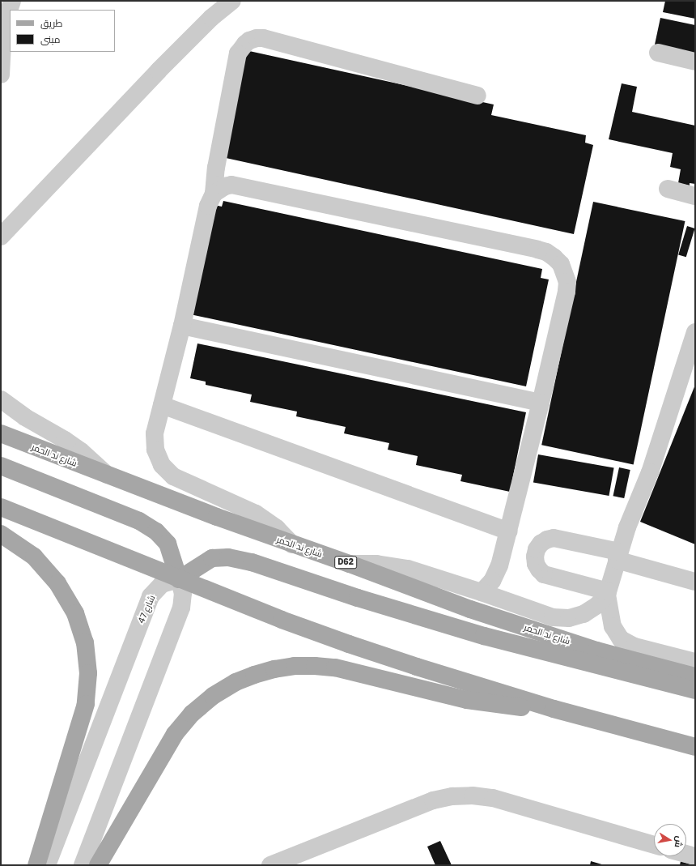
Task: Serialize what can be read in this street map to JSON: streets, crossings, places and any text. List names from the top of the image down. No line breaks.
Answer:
{"streets":{"main road":["شارع ند الحمر","D62"],"street":["شارع 47"]},"legend":["طريق","مبنى"],"north":"right"}
